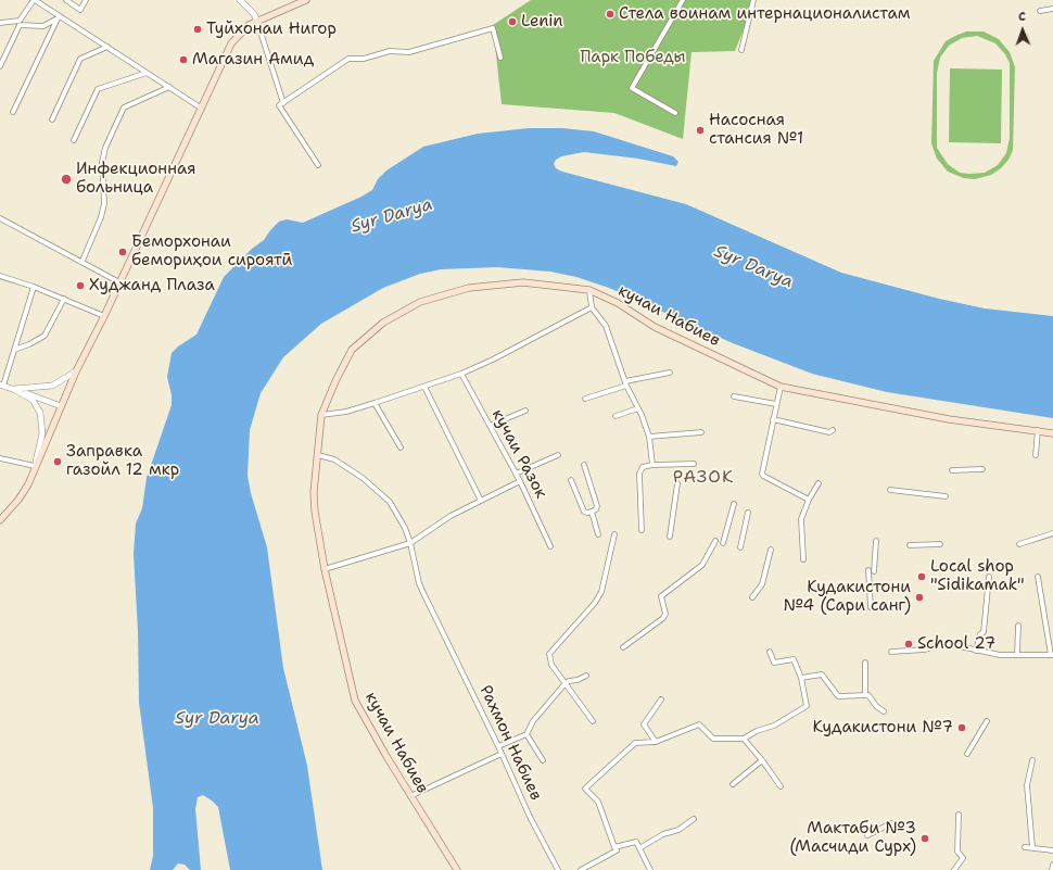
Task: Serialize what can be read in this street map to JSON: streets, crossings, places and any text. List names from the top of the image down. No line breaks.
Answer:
{"streets":{"main road":["кучаи Набиев"],"street":["кучаи Разок","Рахмон Набиев"]},"crossings":[["кучаи Набиев","кучаи Разок"]],"districts":["РАЗОК"],"water":["Syr Darya"],"parks":["Парк Победы"],"places":["Стела воинам интернационалистам","Lenin","Туйхонаи Нигор","Магазин Амид","Насосная стансия №1","Инфекционная больница","Беморхонаи бемориҳои сироятӣ","Худжанд Плаза","Заправка газойл 12 мкр","Local shop \"Sidikamak\"","Кудакистони №4 (Сари санг)","School 27","Кудакистони №7","Мактаби №3 (Масчиди Сурх)"],"north":"top"}
